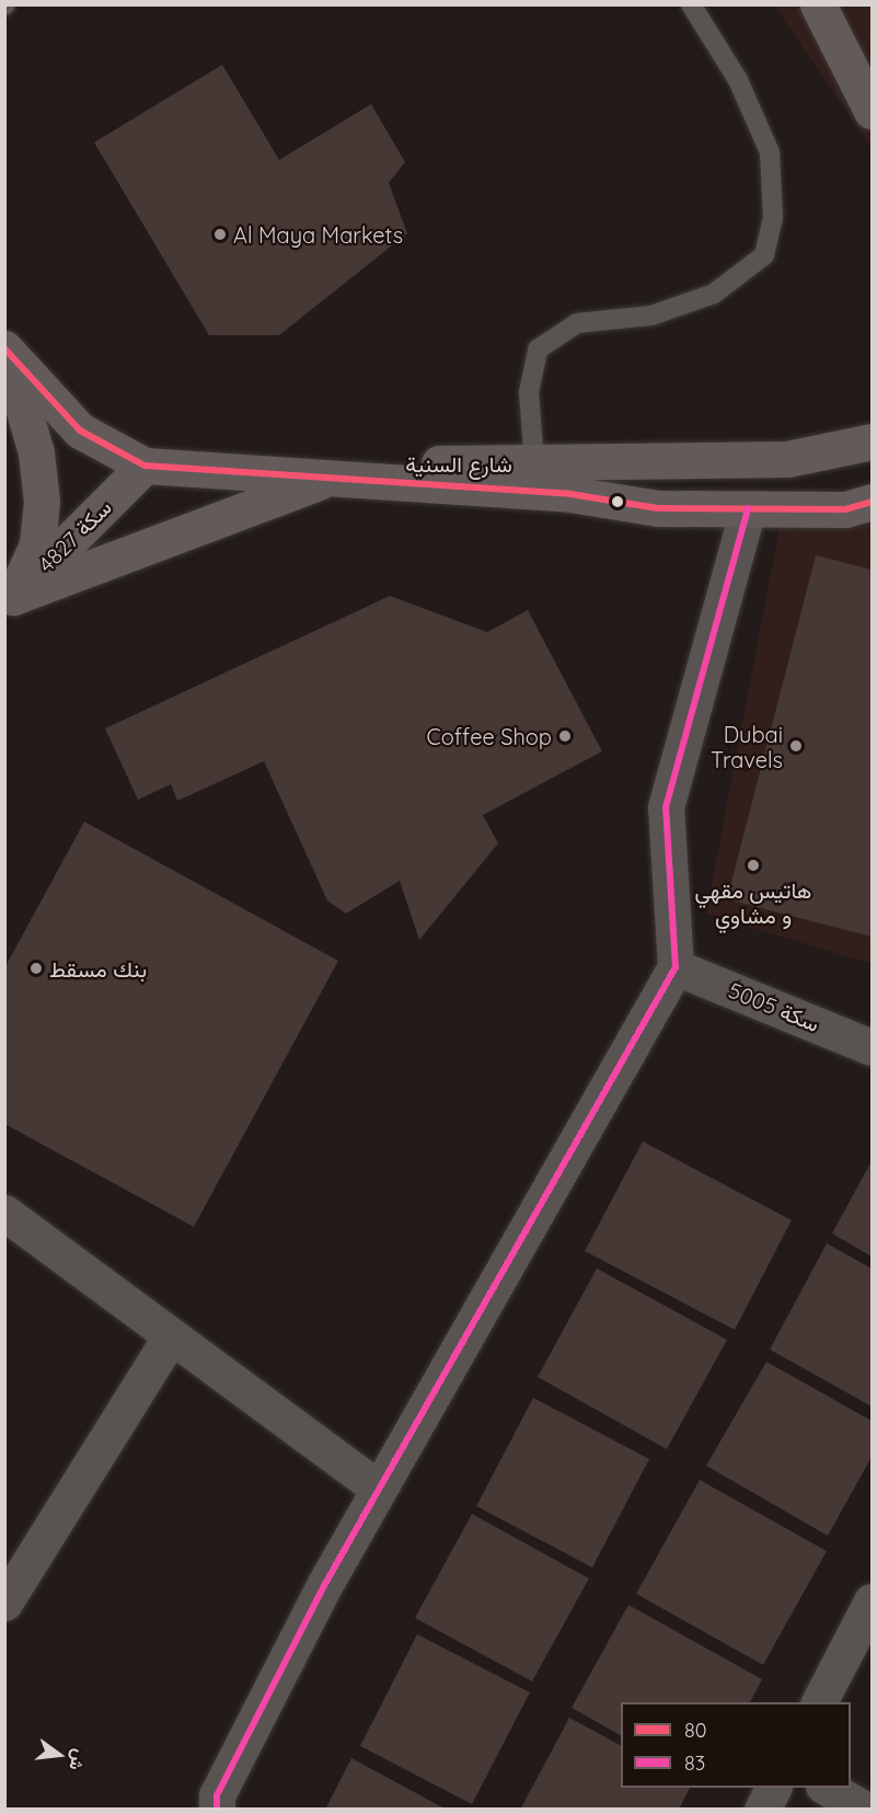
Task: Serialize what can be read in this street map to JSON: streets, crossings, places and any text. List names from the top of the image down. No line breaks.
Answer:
{"streets":{"street":["شارع السنية","سكة 4827","سكة 5005"]},"crossings":[["شارع السنية","سكة 4827"]],"places":["Al Maya Markets","Coffee Shop","Dubai Travels","هاتيس مقهي و مشاوي","بنك مسقط"],"lines":["transit line 80","transit line 83"],"legend":["80","83"],"north":"right"}
